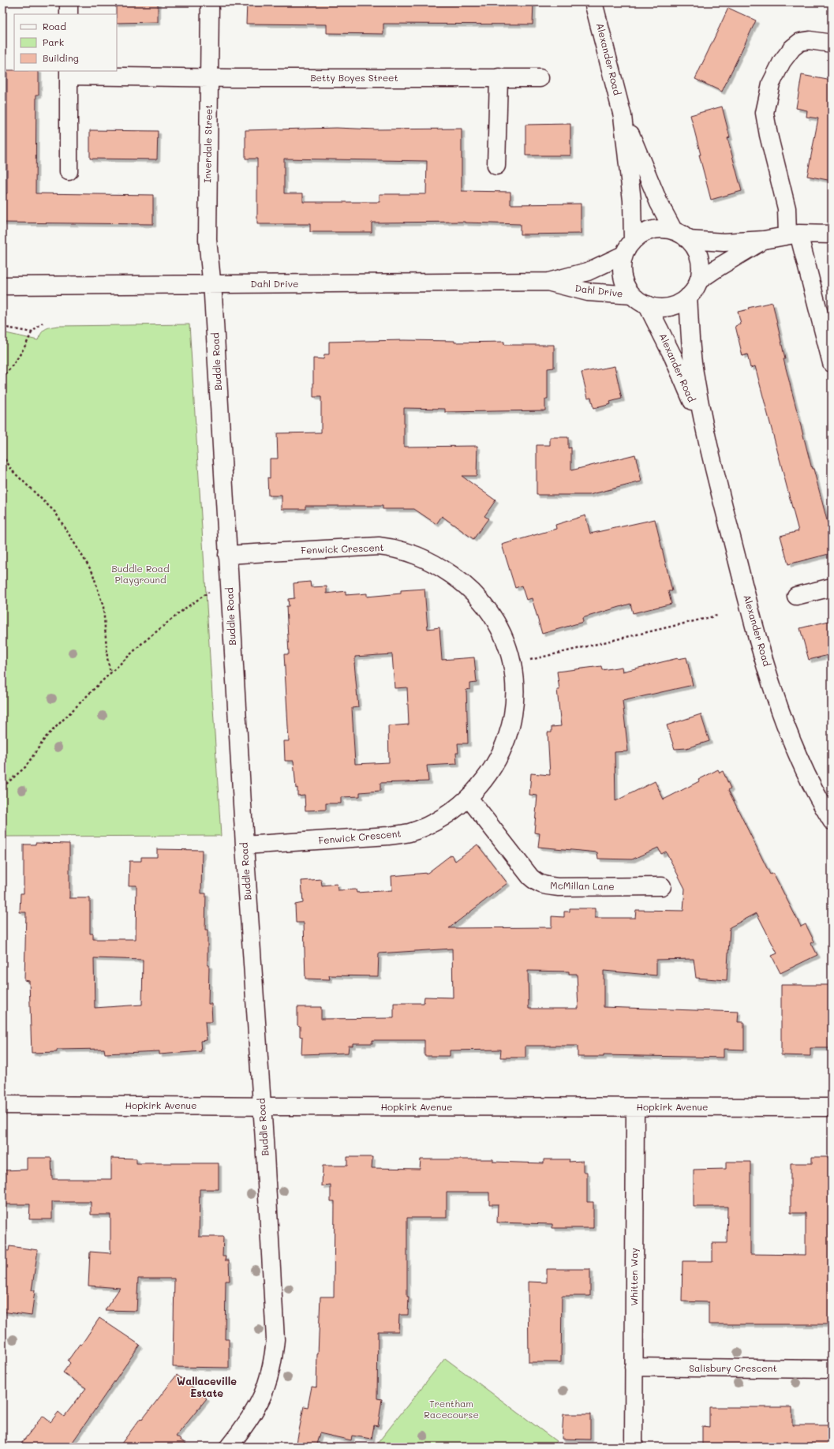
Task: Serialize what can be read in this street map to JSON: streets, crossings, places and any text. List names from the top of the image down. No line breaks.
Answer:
{"streets":{"street":["Alexander Road","Betty Boyes Street","Inverdale Street","Dahl Drive","Buddle Road","Fenwick Crescent","McMillan Lane","Hopkirk Avenue","Whitten Way","Salisbury Crescent"]},"crossings":[["Alexander Road","Dahl Drive"],["Betty Boyes Street","Inverdale Street"],["Inverdale Street","Dahl Drive"],["Inverdale Street","Buddle Road"],["Dahl Drive","Buddle Road"],["Buddle Road","Fenwick Crescent"],["Buddle Road","Hopkirk Avenue"],["Fenwick Crescent","McMillan Lane"],["Hopkirk Avenue","Whitten Way"],["Whitten Way","Salisbury Crescent"]],"districts":["Wallaceville Estate"],"parks":["Buddle Road Playground","Trentham Racecourse"],"legend":["Road","Park","Building"]}
